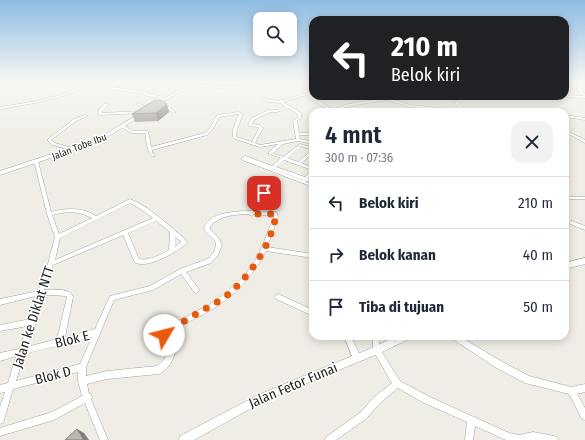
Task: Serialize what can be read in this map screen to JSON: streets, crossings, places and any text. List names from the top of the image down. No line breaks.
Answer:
{"streets":{"street":["Jalan Tobe Ibu","Jalan ke Diklat NTT","Blok E","Blok D","Jalan Fetor Funai"]},"crossings":[["Jalan ke Diklat NTT","Blok E"],["Jalan ke Diklat NTT","Blok D"]],"page":{"turn":["210 m","Belok kiri"],"heading":["4 mnt","300 m · 07:36"],"list":[{"name":"Belok kiri","value":"210 m"},{"name":"Belok kanan","value":"40 m"},{"name":"Tiba di tujuan","value":"50 m"}]}}
